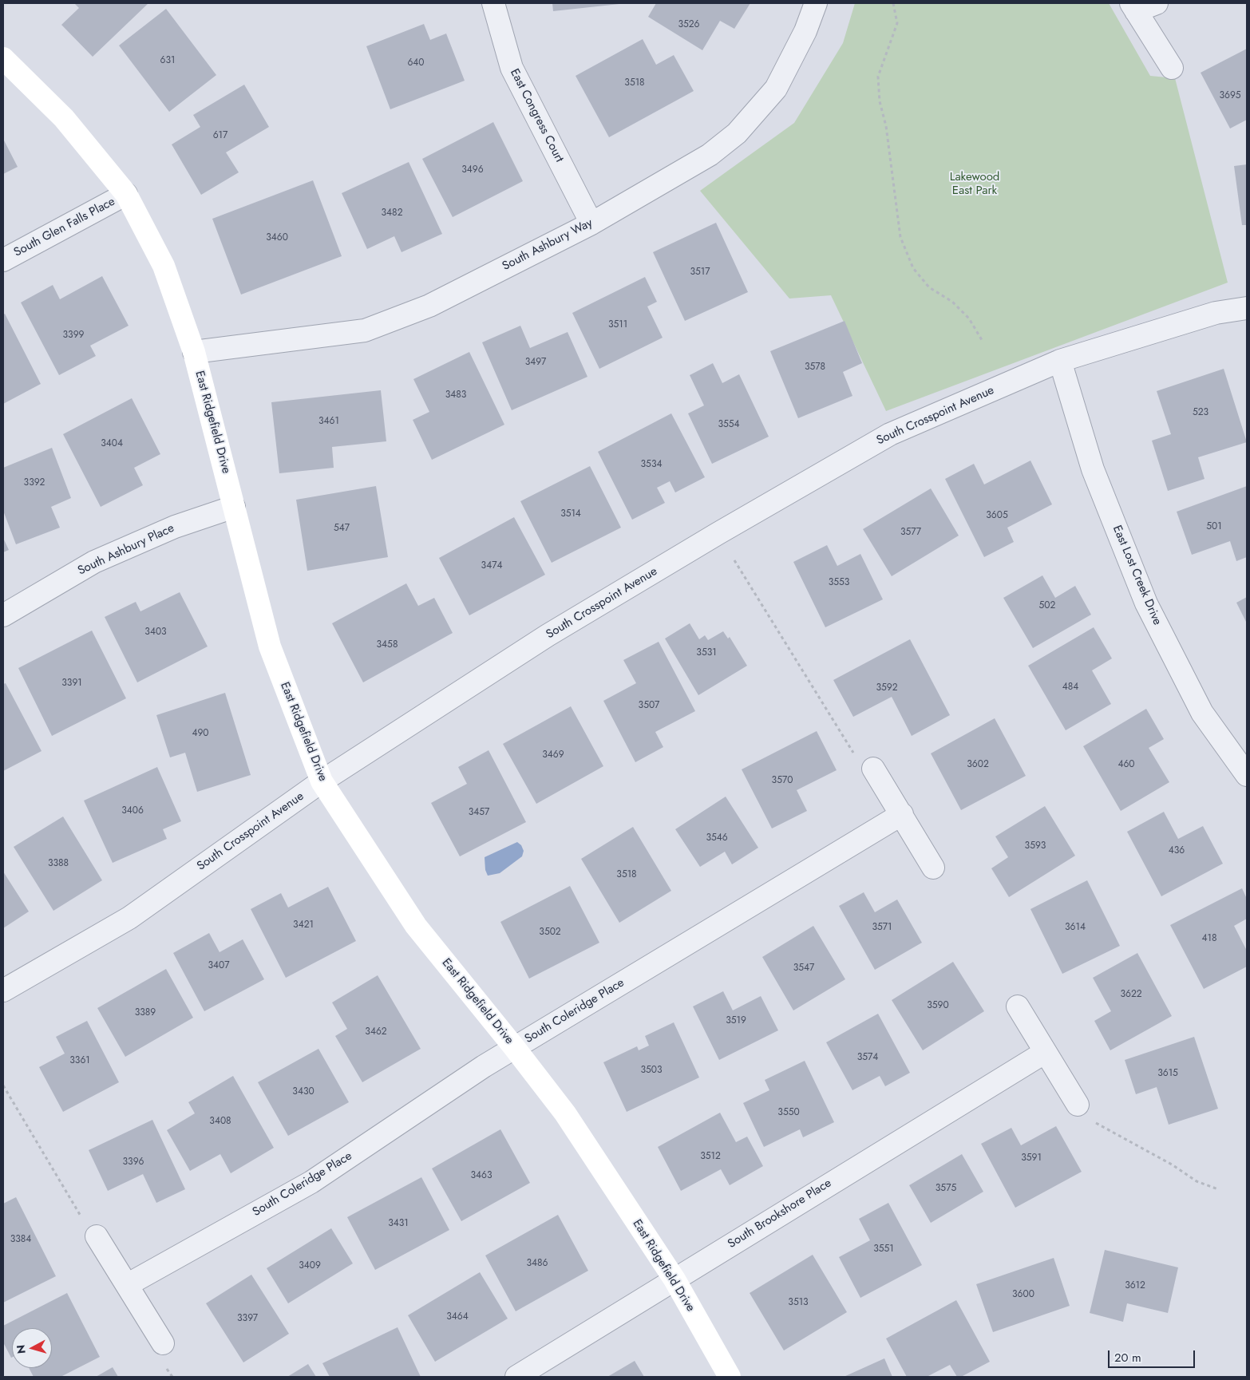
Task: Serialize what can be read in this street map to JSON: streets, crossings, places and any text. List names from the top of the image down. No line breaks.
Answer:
{"streets":{"street":["East Congress Court","South Glen Falls Place","South Ashbury Way","South Crosspoint Avenue","East Ridgefield Drive","South Ashbury Place","East Lost Creek Drive","South Coleridge Place","South Brookshore Place"]},"crossings":[["East Congress Court","South Ashbury Way"],["South Glen Falls Place","East Ridgefield Drive"],["South Ashbury Way","East Ridgefield Drive"],["South Crosspoint Avenue","East Ridgefield Drive"],["South Crosspoint Avenue","East Lost Creek Drive"],["East Ridgefield Drive","South Ashbury Place"],["East Ridgefield Drive","South Coleridge Place"],["East Ridgefield Drive","South Brookshore Place"]],"parks":["Lakewood East Park"],"house_numbers":["3526","631","640","3518","3695","617","3496","3482","3460","3517","3511","3399","3497","3578","3483","523","3461","3554","3404","3534","3392","3514","3605","501","547","3577","3474","3553","502","3403","3458","3531","3391","484","3592","3507","490","3469","3602","460","3570","3406","3457","3546","3593","436","3388","3518","3421","3571","3614","3502","418","3407","3547","3622","3590","3389","3519","3462","3574","3361","3503","3615","3430","3550","3408","3512","3591","3396","3463","3575","3431","3384","3551","3486","3409","3612","3600","3513","3464","3397"],"scale_bar":"20 m","north":"left"}
